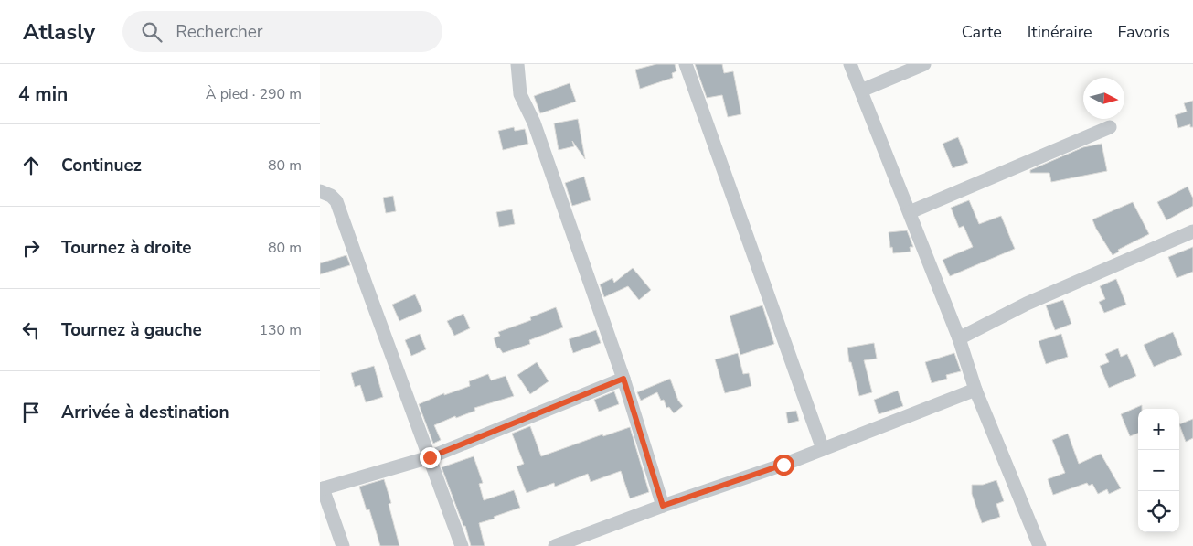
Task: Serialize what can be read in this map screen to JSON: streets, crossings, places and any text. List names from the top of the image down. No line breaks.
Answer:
{"north":"right","page":{"header":"Atlasly","search":"Rechercher","nav":["Carte","Itinéraire","Favoris"],"heading":["4 min","À pied · 290 m"],"list":[["Continuez","80 m"],["Tournez à droite","80 m"],["Tournez à gauche","130 m"],"Arrivée à destination"],"map_buttons":["+","−"]}}
